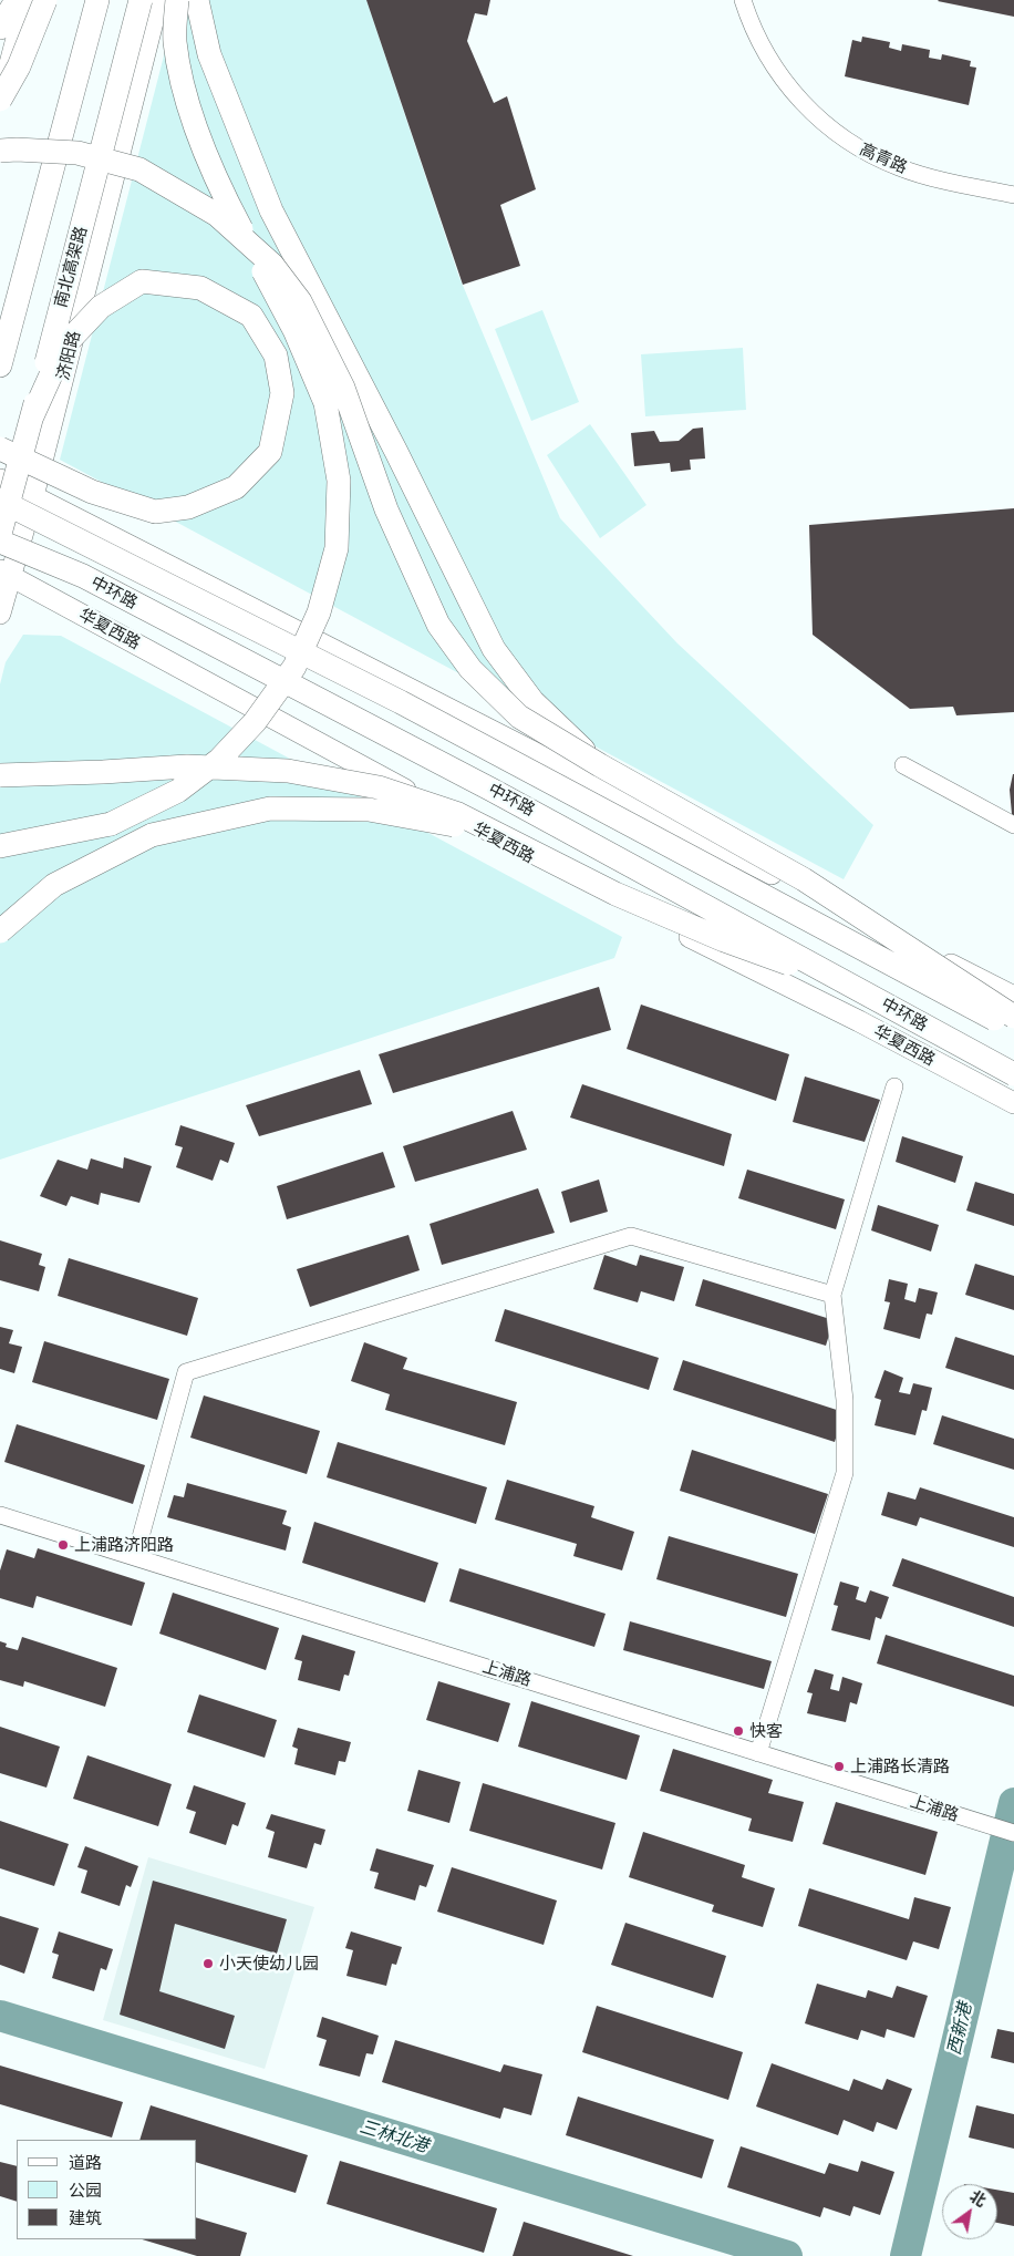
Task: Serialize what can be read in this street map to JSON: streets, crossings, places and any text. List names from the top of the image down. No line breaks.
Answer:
{"streets":{"highway":["南北高架路","中环路"],"main road":["济阳路","华夏西路"],"street":["高青路","上浦路"]},"crossings":[["济阳路","华夏西路"]],"water":["西新港","三林北港"],"places":["上浦路济阳路","快客","上浦路长清路","小天使幼儿园"],"legend":["道路","公园","建筑"],"north":"top right"}
